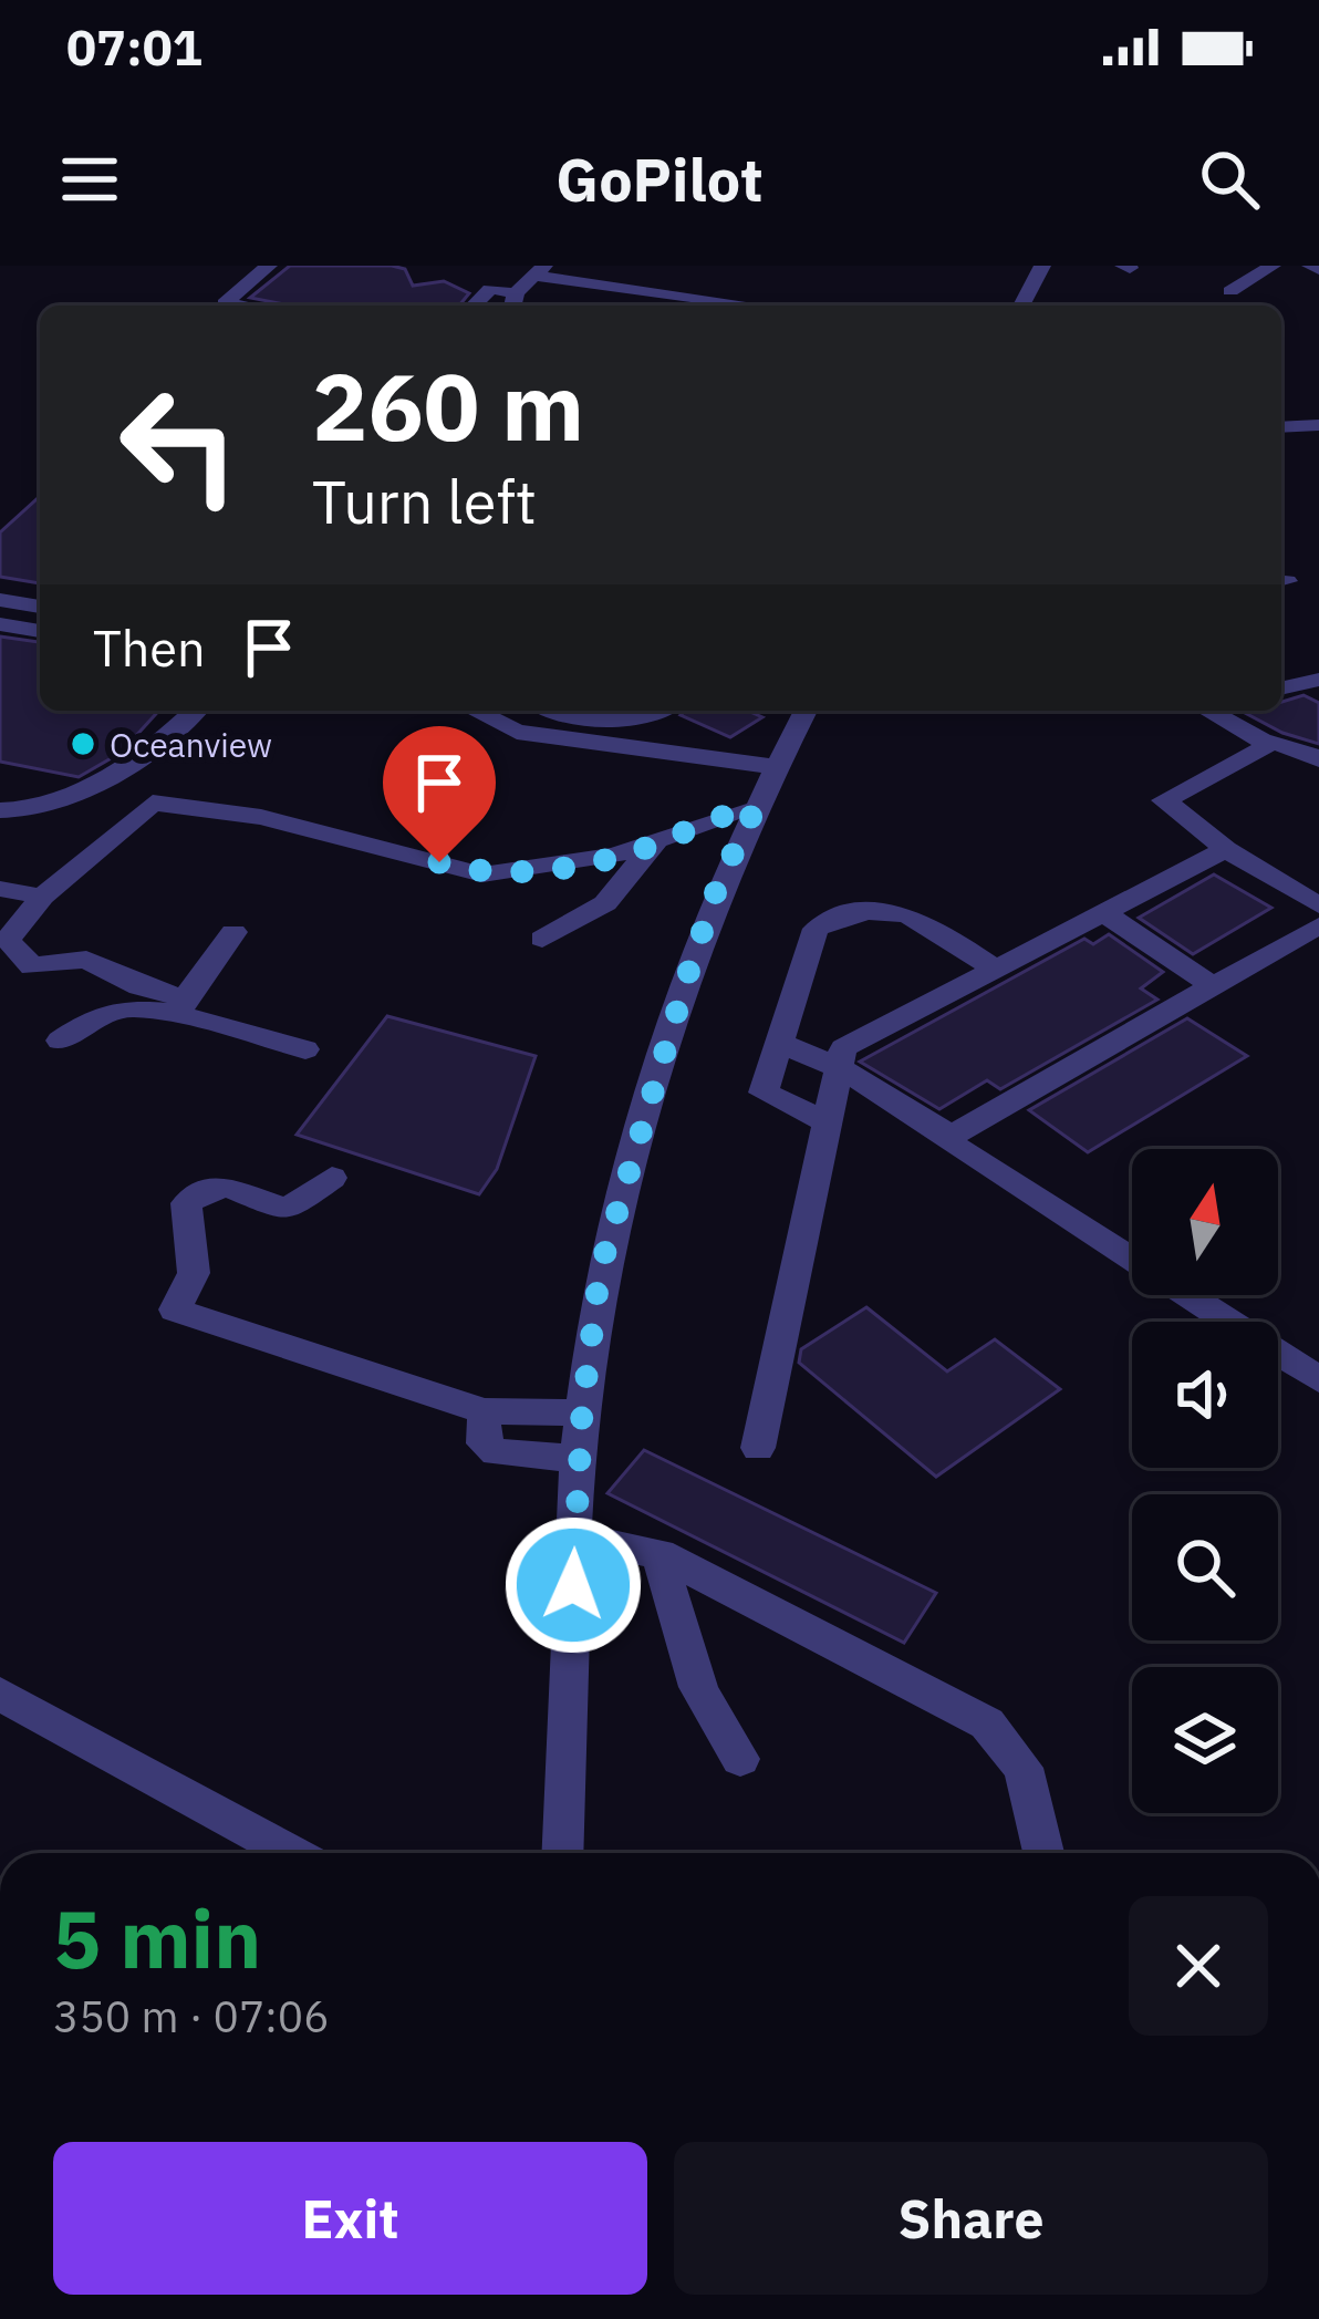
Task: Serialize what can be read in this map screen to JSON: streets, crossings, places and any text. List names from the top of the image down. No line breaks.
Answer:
{"places":["Oceanview"],"north":"top","page":{"status":"07:01","header":"GoPilot","turn":["260 m","Turn left"],"then":"Then","heading":["5 min","350 m · 07:06"],"buttons":["Exit","Share"]}}
